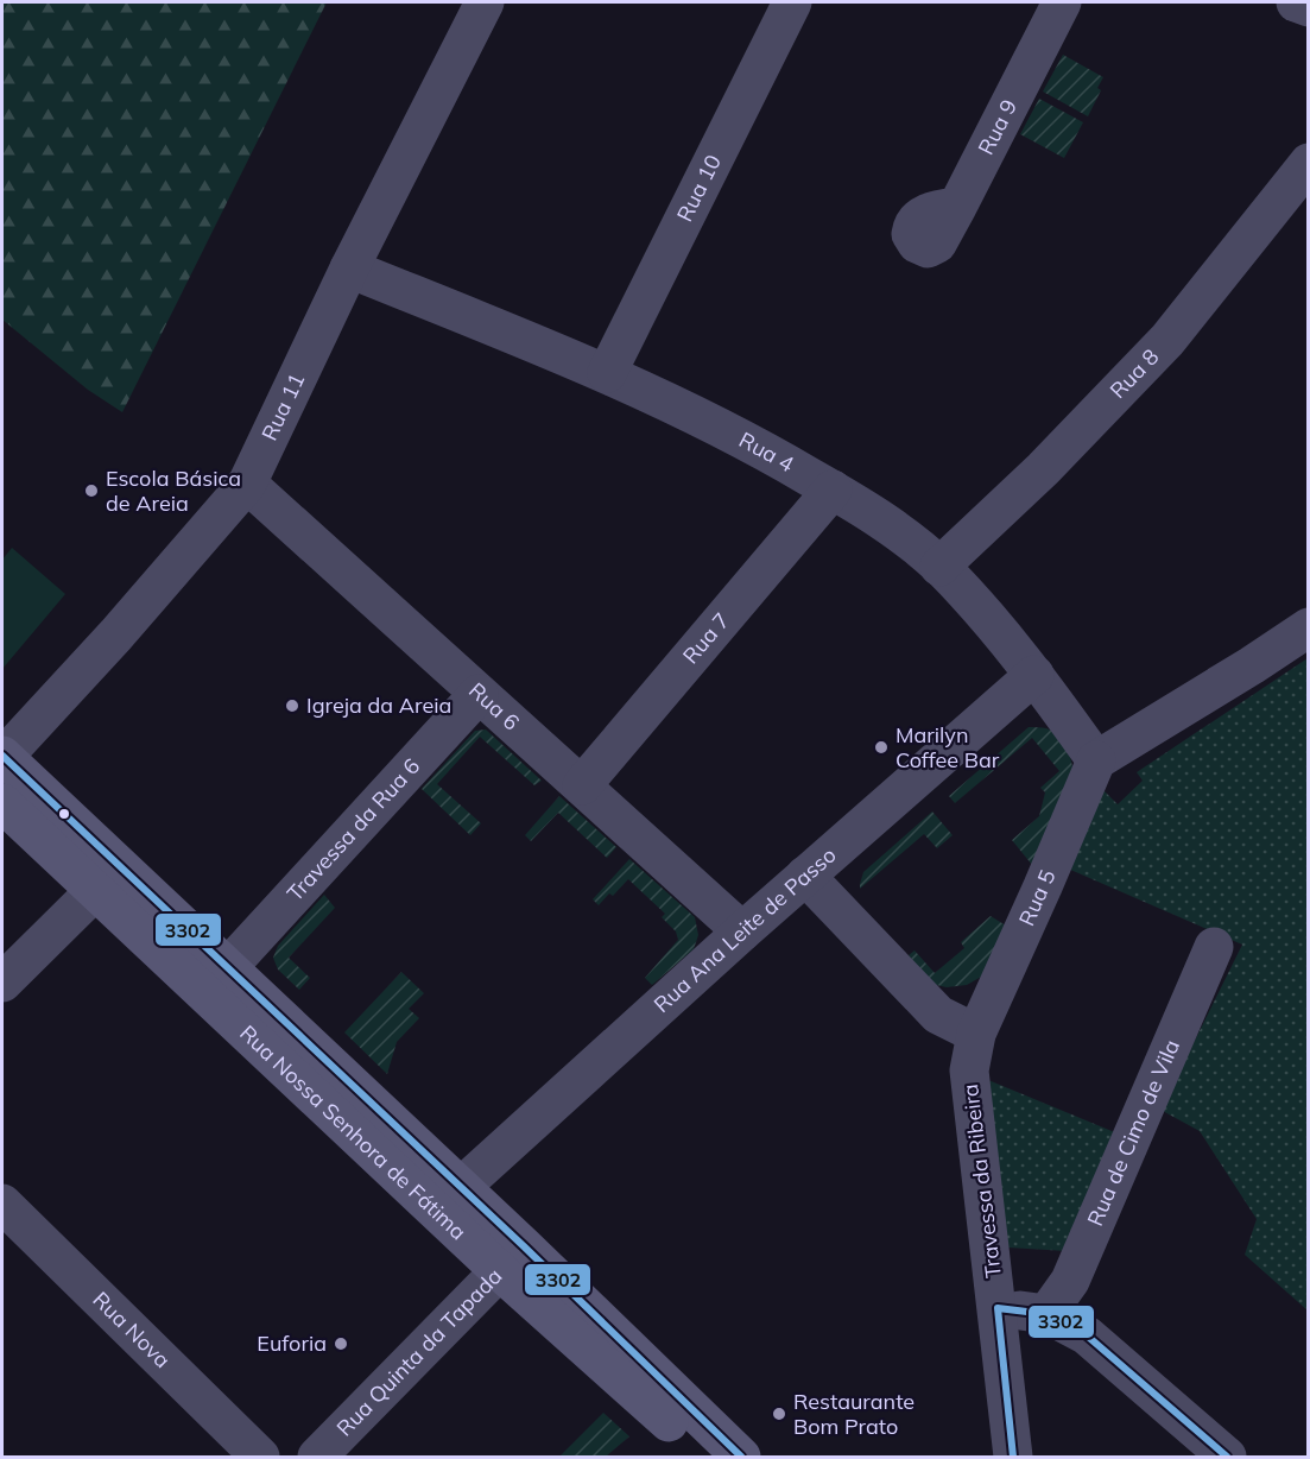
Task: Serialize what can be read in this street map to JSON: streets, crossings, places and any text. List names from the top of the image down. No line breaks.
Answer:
{"streets":{"street":["Rua 9","Rua 10","Rua 8","Rua 11","Rua 4","Rua 7","Rua 6","Travessa da Rua 6","Rua 5","Rua Ana Leite de Passo","Rua Nossa Senhora de Fátima","Rua de Cimo de Vila","Travessa da Ribeira","Rua Nova","Rua Quinta da Tapada"]},"crossings":[["Rua 10","Rua 4"],["Rua 8","Rua 4"],["Rua 11","Rua 4"],["Rua 11","Rua 6"],["Rua 11","Rua Nossa Senhora de Fátima"],["Rua 4","Rua 7"],["Rua 4","Rua 5"],["Rua 4","Rua Ana Leite de Passo"],["Rua 7","Rua 6"],["Rua 6","Travessa da Rua 6"],["Rua 6","Rua Ana Leite de Passo"],["Travessa da Rua 6","Rua Nossa Senhora de Fátima"],["Rua 5","Travessa da Ribeira"],["Rua Ana Leite de Passo","Rua Nossa Senhora de Fátima"],["Rua Nossa Senhora de Fátima","Rua Quinta da Tapada"]],"places":["Escola Básica de Areia","Igreja da Areia","Marilyn Coffee Bar","Euforia","Restaurante Bom Prato"],"lines":["transit line 3302"]}
